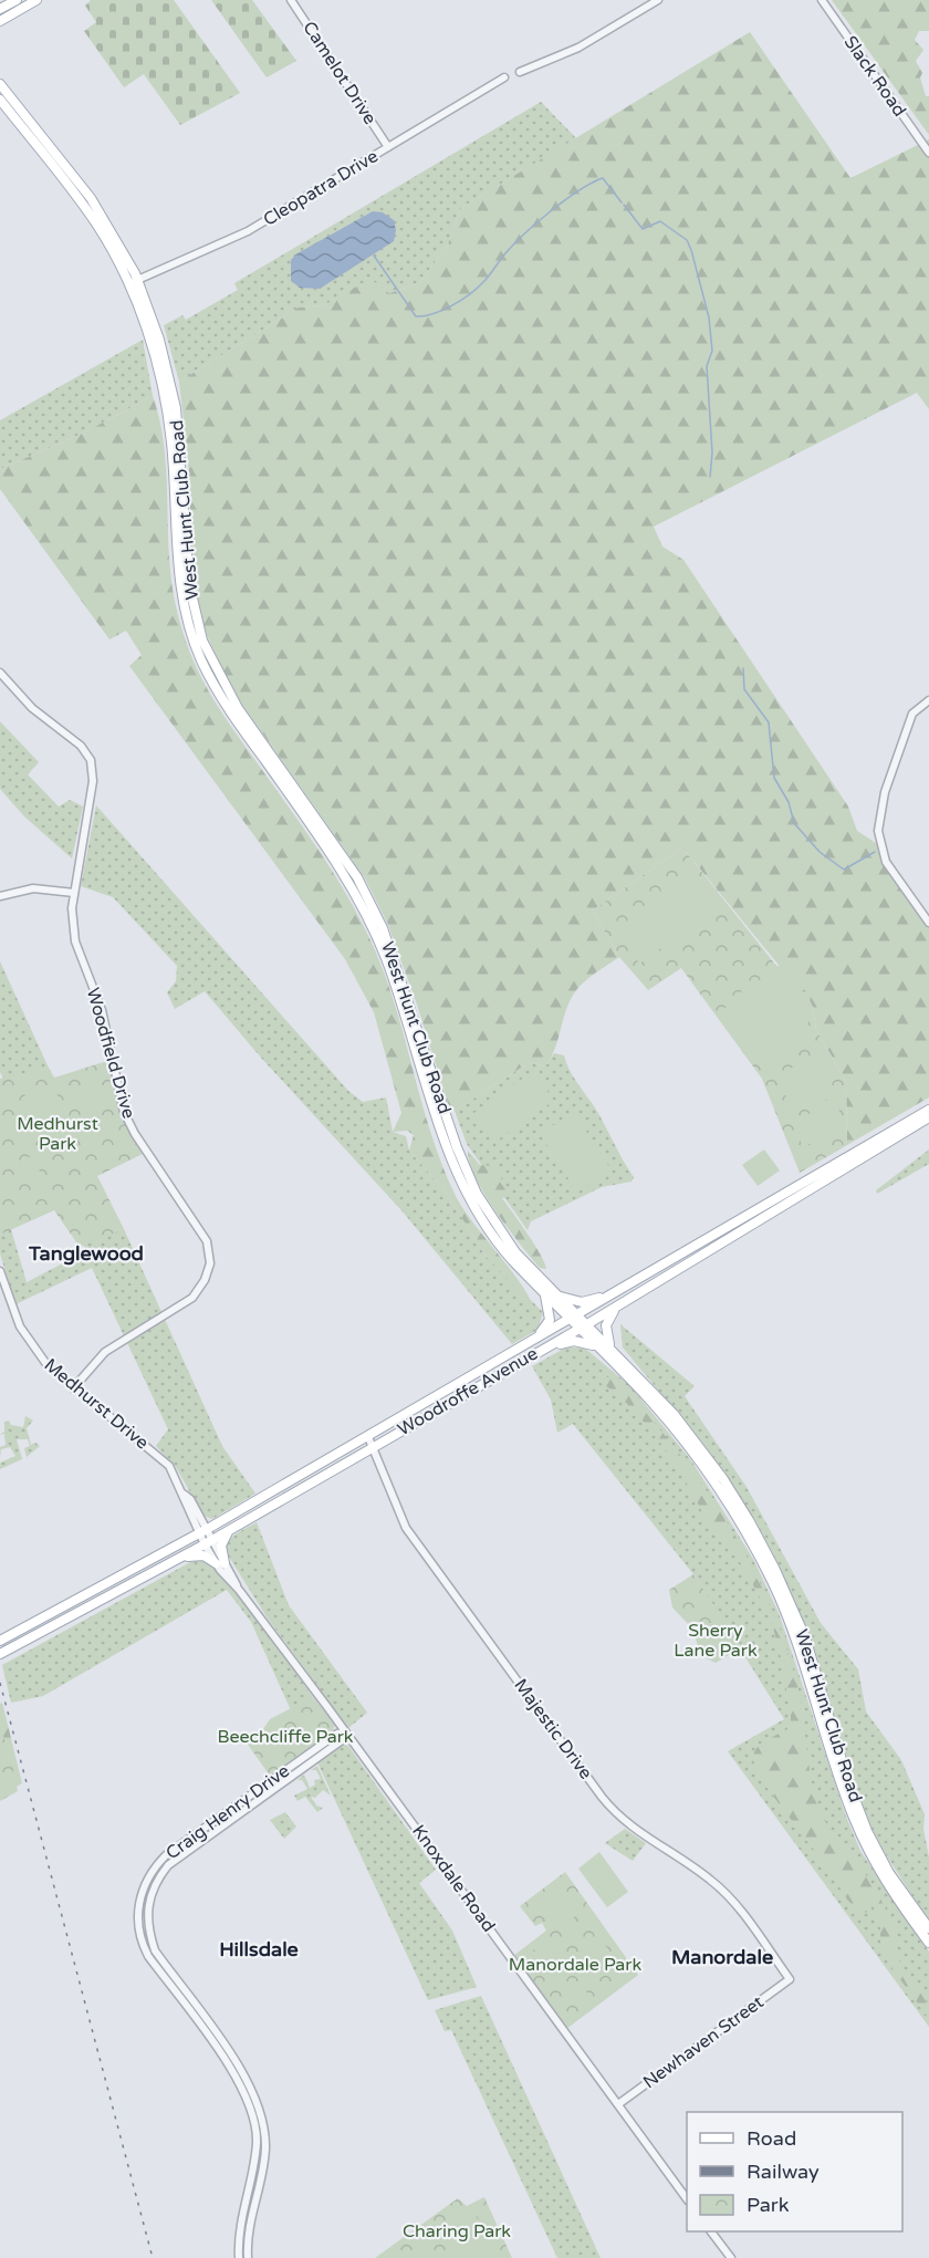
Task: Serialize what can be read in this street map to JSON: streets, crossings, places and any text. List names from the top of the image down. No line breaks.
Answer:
{"streets":{"main road":["West Hunt Club Road","Woodroffe Avenue"],"street":["Camelot Drive","Slack Road","Cleopatra Drive","Woodfield Drive","Medhurst Drive","Majestic Drive","Craig Henry Drive","Knoxdale Road","Newhaven Street"]},"crossings":[["Camelot Drive","Cleopatra Drive"],["Cleopatra Drive","West Hunt Club Road"],["West Hunt Club Road","Woodroffe Avenue"],["Woodfield Drive","Medhurst Drive"],["Woodroffe Avenue","Medhurst Drive"],["Woodroffe Avenue","Majestic Drive"],["Woodroffe Avenue","Knoxdale Road"],["Medhurst Drive","Knoxdale Road"],["Majestic Drive","Newhaven Street"],["Craig Henry Drive","Knoxdale Road"],["Knoxdale Road","Newhaven Street"]],"districts":["Tanglewood","Hillsdale","Manordale"],"parks":["Medhurst Park","Sherry Lane Park","Beechcliffe Park","Manordale Park","Charing Park"],"legend":["Road","Railway","Park"]}
